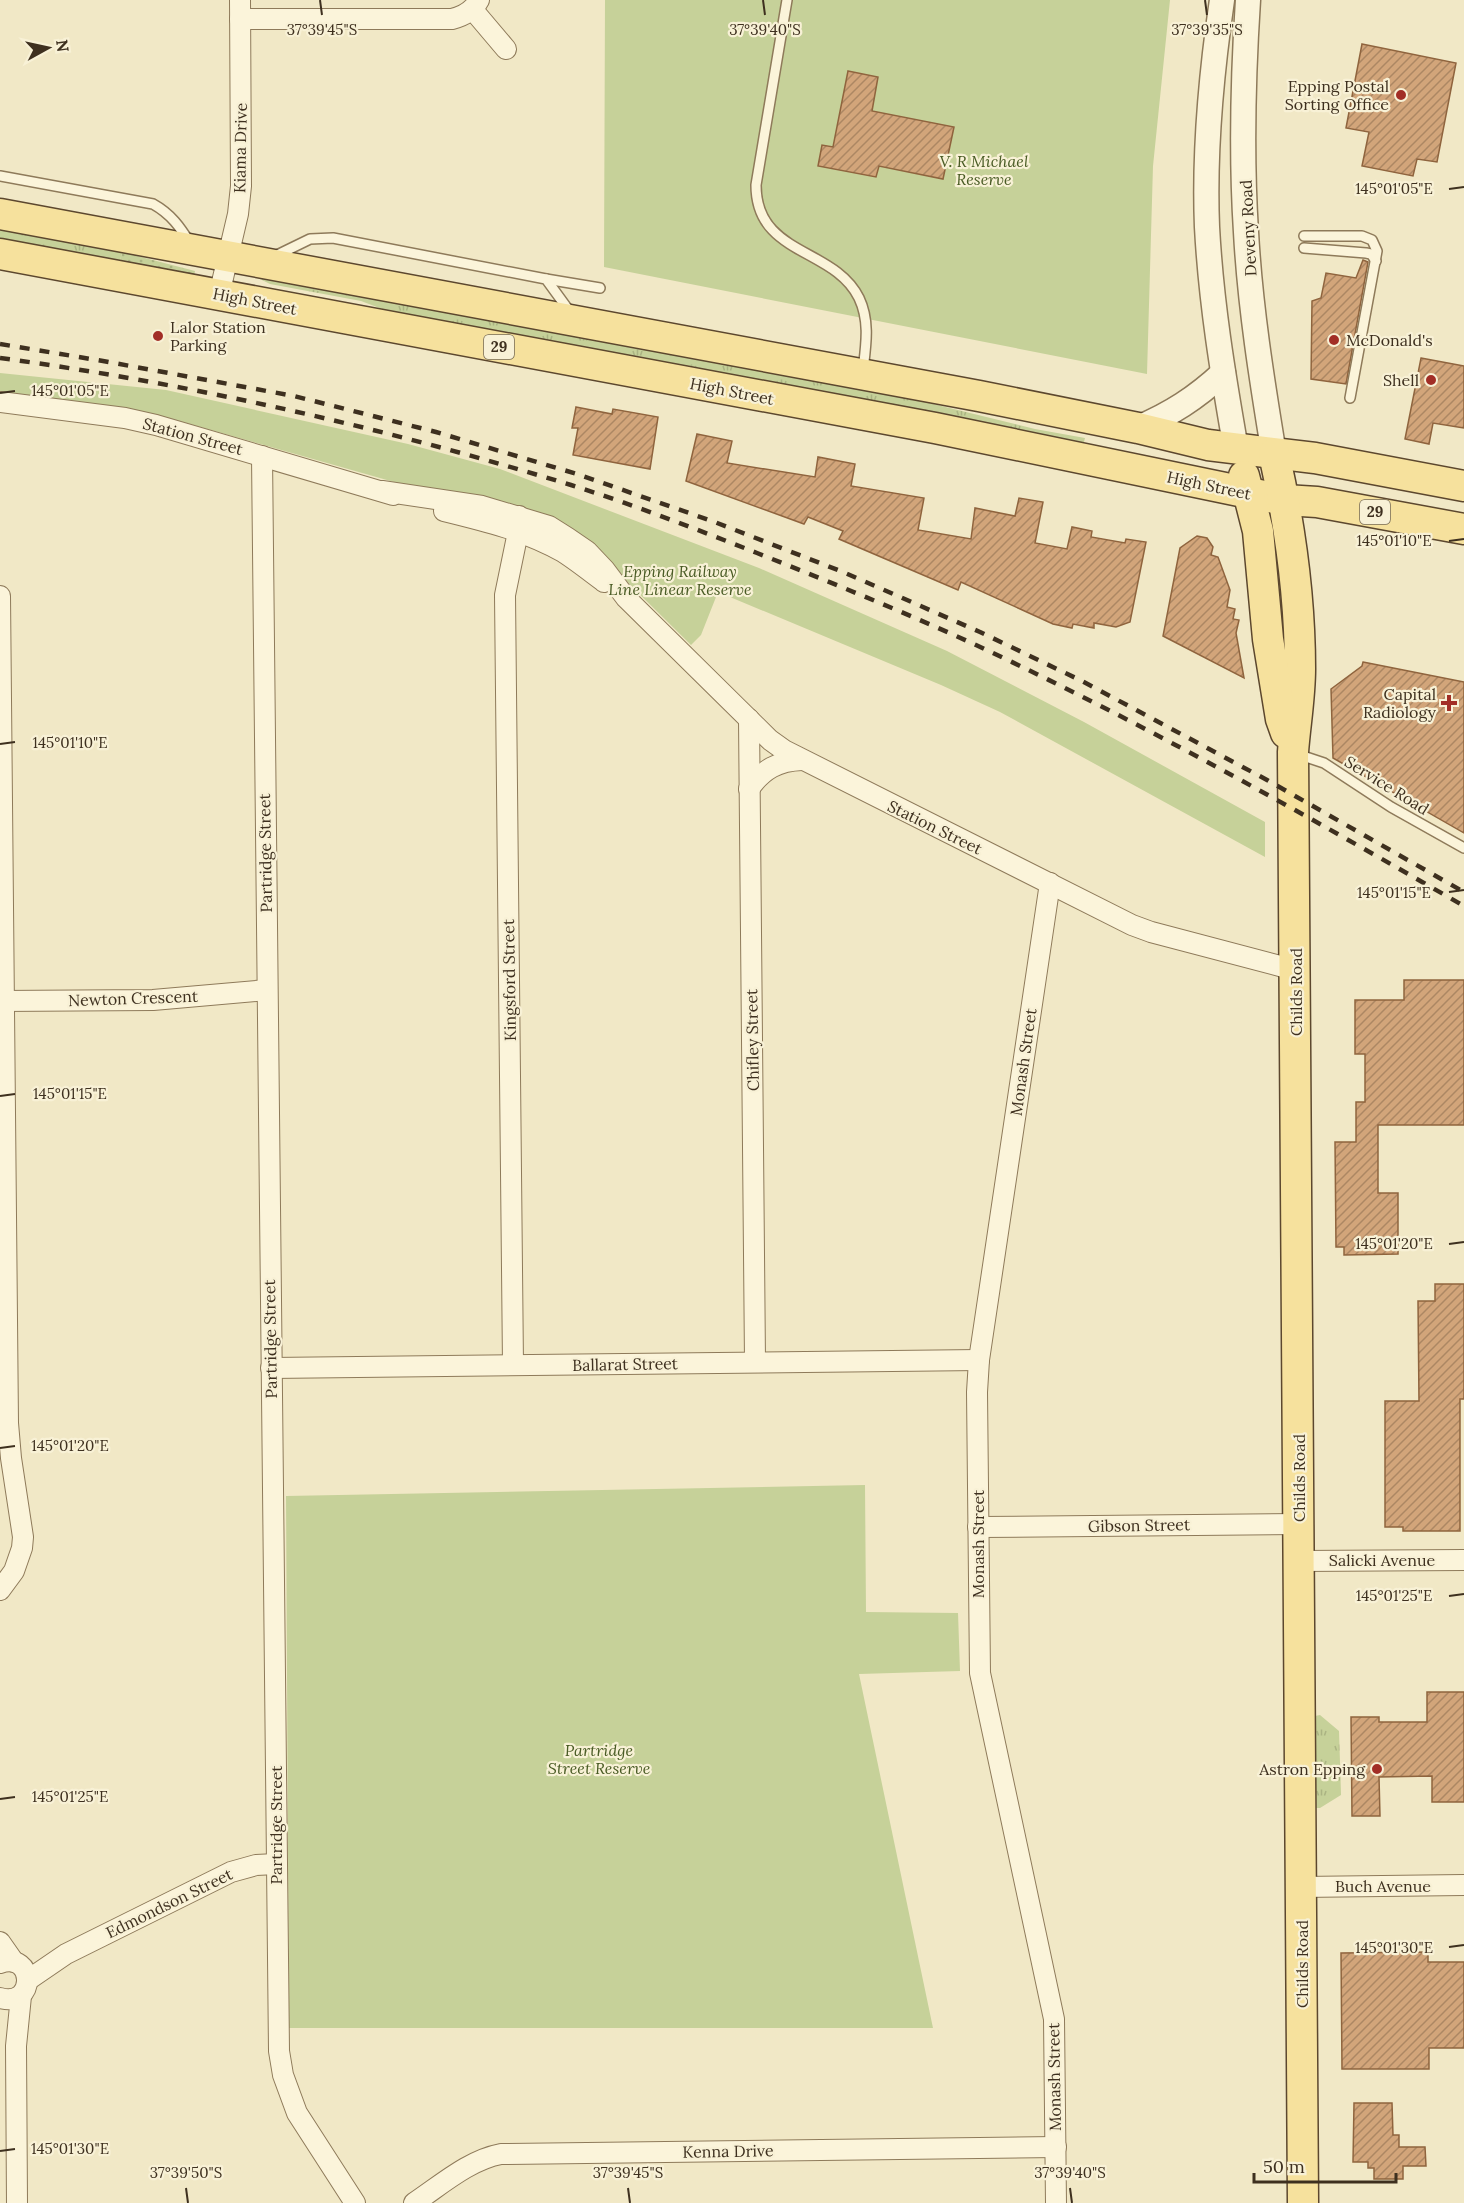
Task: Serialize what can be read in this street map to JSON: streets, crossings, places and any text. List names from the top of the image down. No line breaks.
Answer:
{"streets":{"main road":["High Street","29","Childs Road"],"street":["Kiama Drive","Deveny Road","Station Street","Partridge Street","Kingsford Street","Newton Crescent","Chifley Street","Monash Street","Ballarat Street","Gibson Street","Salicki Avenue","Buch Avenue","Edmondson Street","Kenna Drive"],"lane":["Service Road"]},"crossings":[["Kiama Drive","High Street"],["Kiama Drive","29"],["Deveny Road","29"],["Deveny Road","Childs Road"],["High Street","Childs Road"],["29","Childs Road"],["Station Street","Partridge Street"],["Station Street","Kingsford Street"],["Station Street","Childs Road"],["Station Street","Chifley Street"],["Station Street","Monash Street"],["Service Road","Childs Road"],["Partridge Street","Newton Crescent"],["Partridge Street","Ballarat Street"],["Partridge Street","Edmondson Street"],["Kingsford Street","Ballarat Street"],["Childs Road","Gibson Street"],["Childs Road","Salicki Avenue"],["Childs Road","Buch Avenue"],["Chifley Street","Ballarat Street"],["Monash Street","Ballarat Street"],["Monash Street","Gibson Street"],["Monash Street","Kenna Drive"]],"parks":["V. R Michael Reserve","Epping Railway Line Linear Reserve","Partridge Street Reserve"],"places":{"other":["Epping Postal Sorting Office","Lalor Station Parking","McDonald's","Shell","Astron Epping"],"health":["Capital Radiology"]},"scale_bar":"50 m","north":"right","coordinates":["37°39'45\"S","37°39'40\"S","37°39'35\"S","145°01'05\"E","145°01'10\"E","145°01'15\"E","145°01'20\"E","145°01'25\"E","145°01'30\"E","37°39'50\"S"]}
